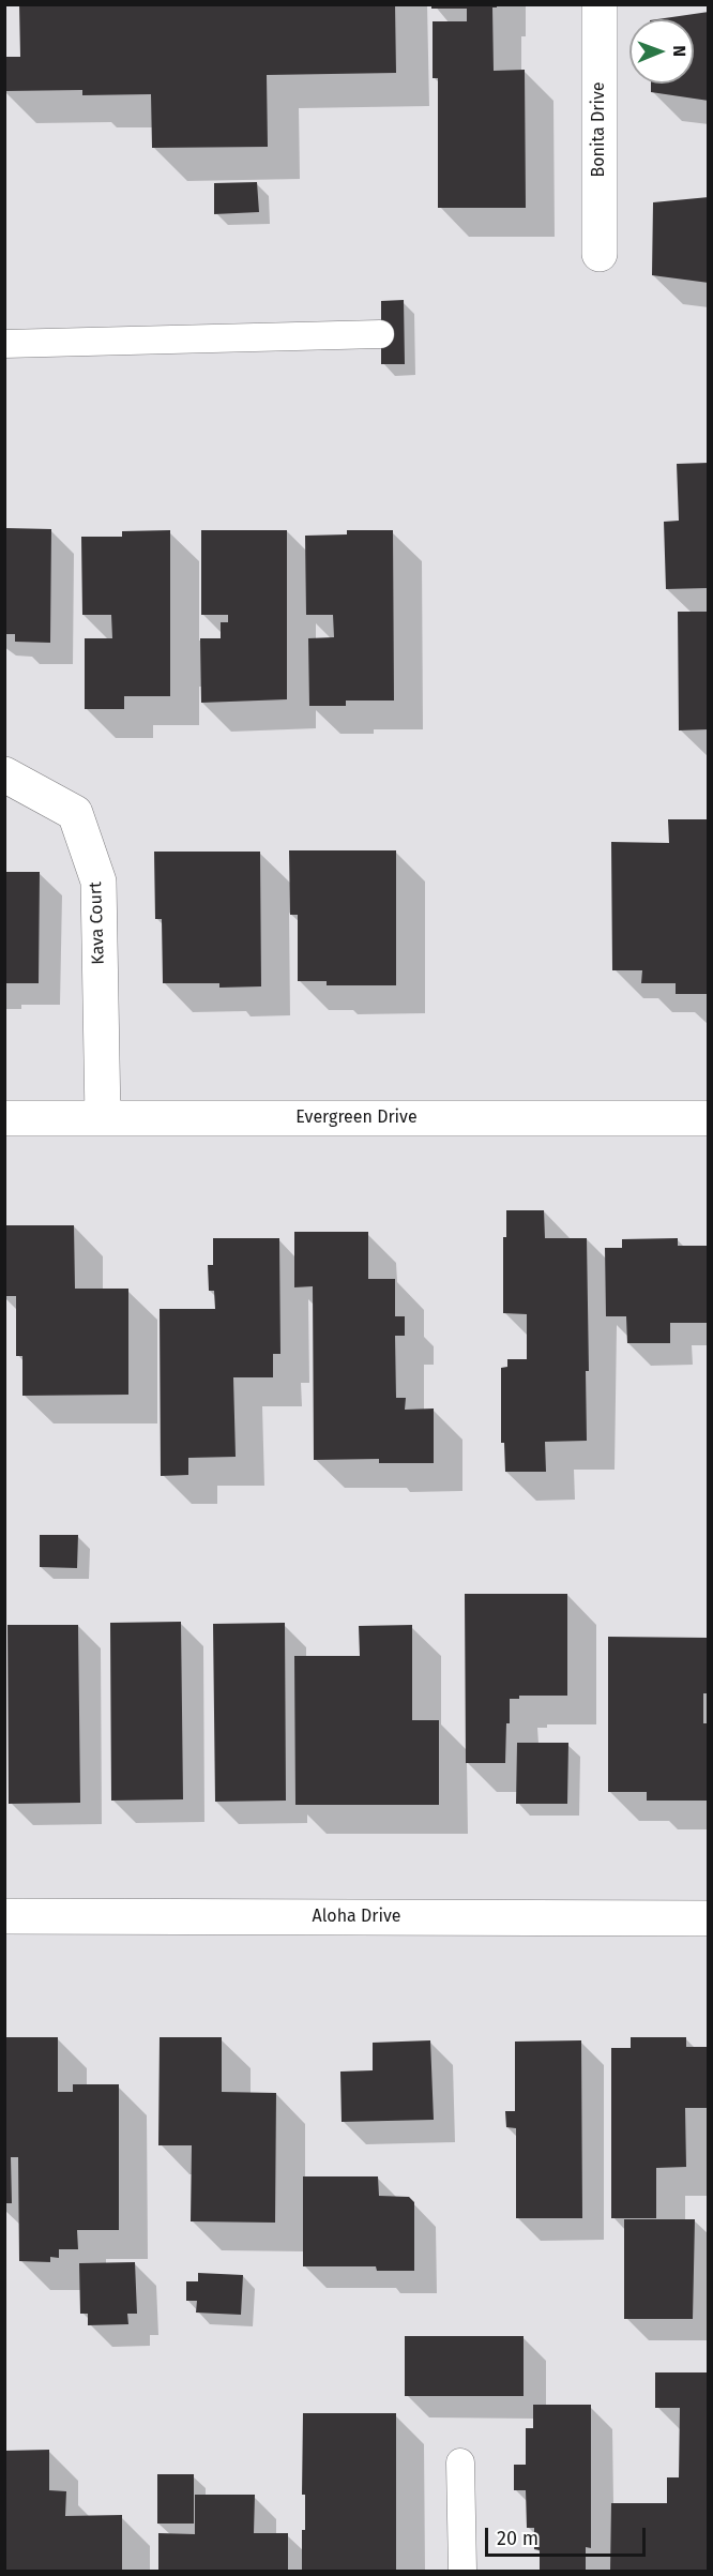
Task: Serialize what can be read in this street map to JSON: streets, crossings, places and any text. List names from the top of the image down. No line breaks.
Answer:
{"streets":{"street":["Bonita Drive","Kava Court","Evergreen Drive","Aloha Drive"]},"crossings":[["Kava Court","Evergreen Drive"]],"scale_bar":"20 m","north":"right"}
